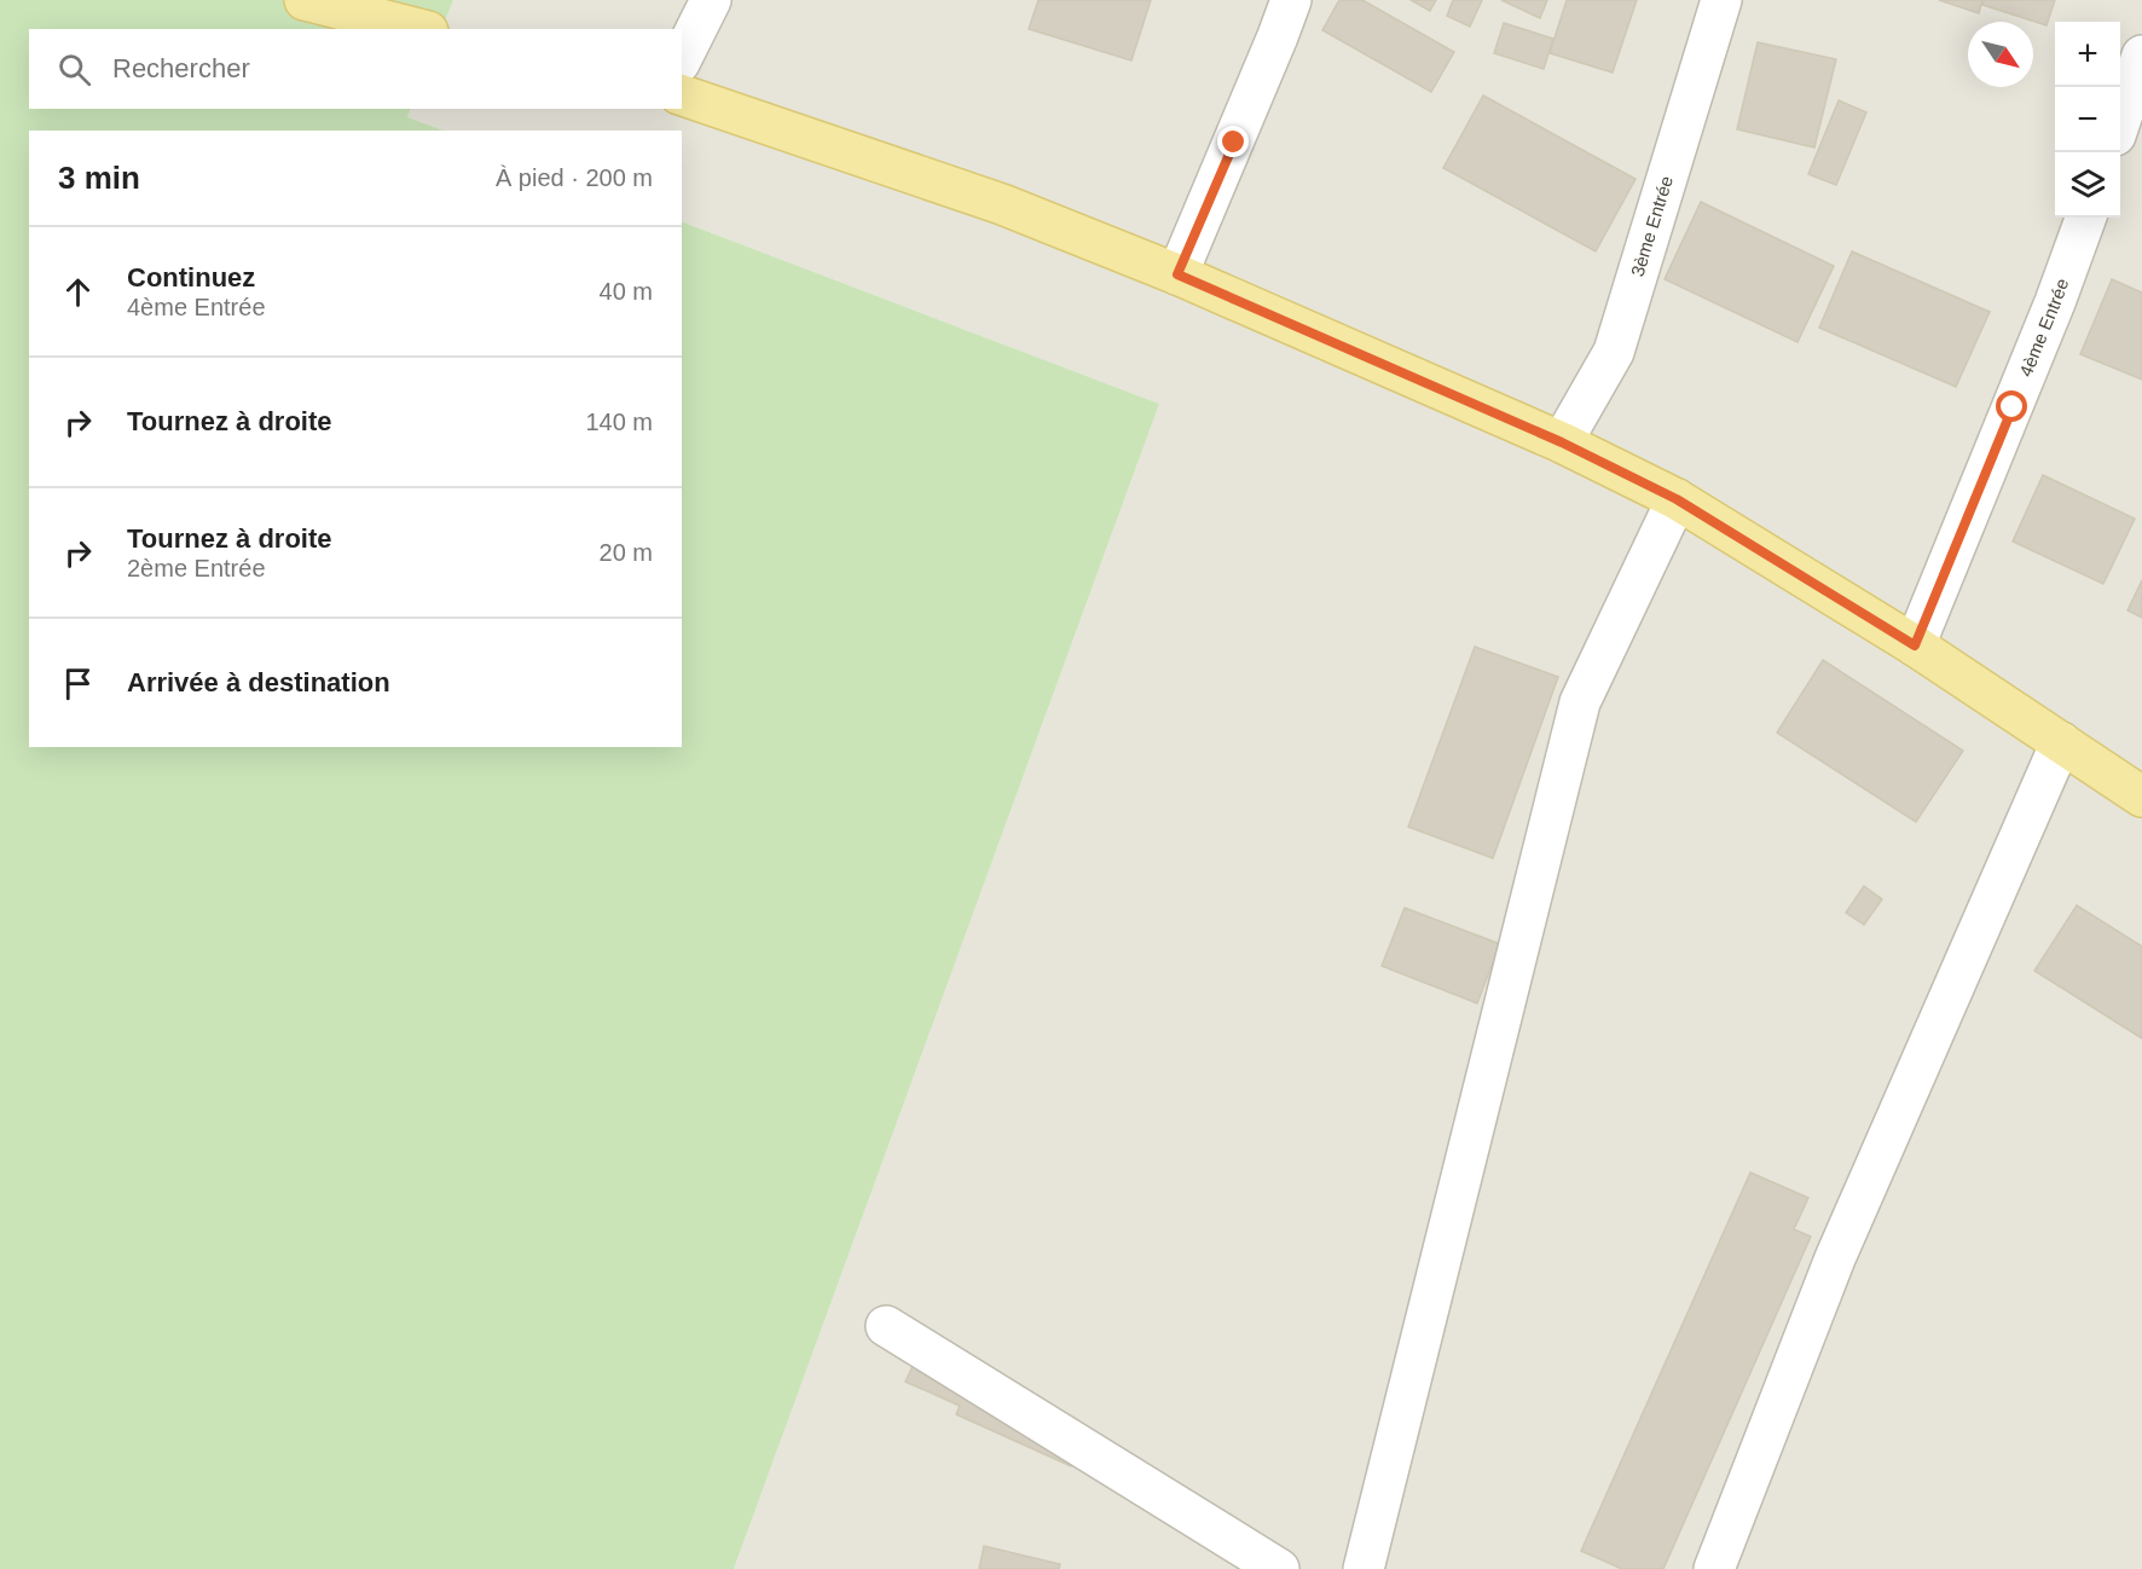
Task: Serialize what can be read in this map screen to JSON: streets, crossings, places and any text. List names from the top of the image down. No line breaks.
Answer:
{"streets":{"street":["3ème Entrée","4ème Entrée"]},"north":"bottom right","page":{"map_buttons":["+","−"],"search":"Rechercher","heading":["3 min","À pied · 200 m"],"list":[["Continuez","4ème Entrée","40 m"],["Tournez à droite","140 m"],["Tournez à droite","2ème Entrée","20 m"],"Arrivée à destination"]}}
